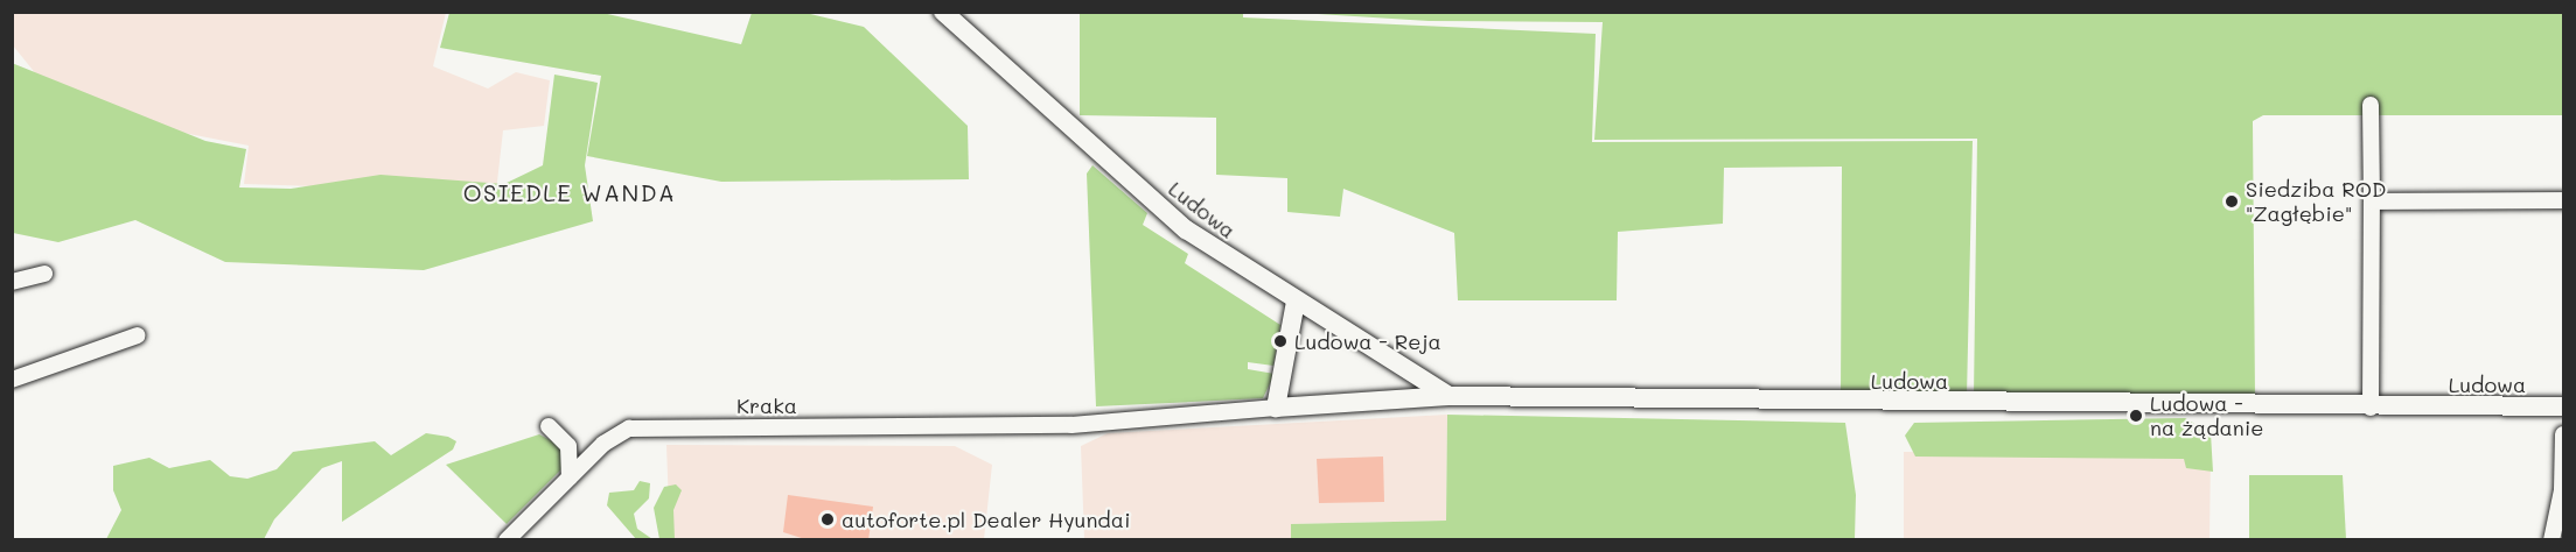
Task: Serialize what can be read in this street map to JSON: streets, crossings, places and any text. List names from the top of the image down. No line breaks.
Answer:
{"streets":{"street":["Ludowa","Kraka"]},"crossings":[["Ludowa","Kraka"]],"districts":["OSIEDLE WANDA"],"places":["Siedziba ROD \"Zagłębie\"","Ludowa - Reja","Ludowa - na żądanie","autoforte.pl Dealer Hyundai"]}
